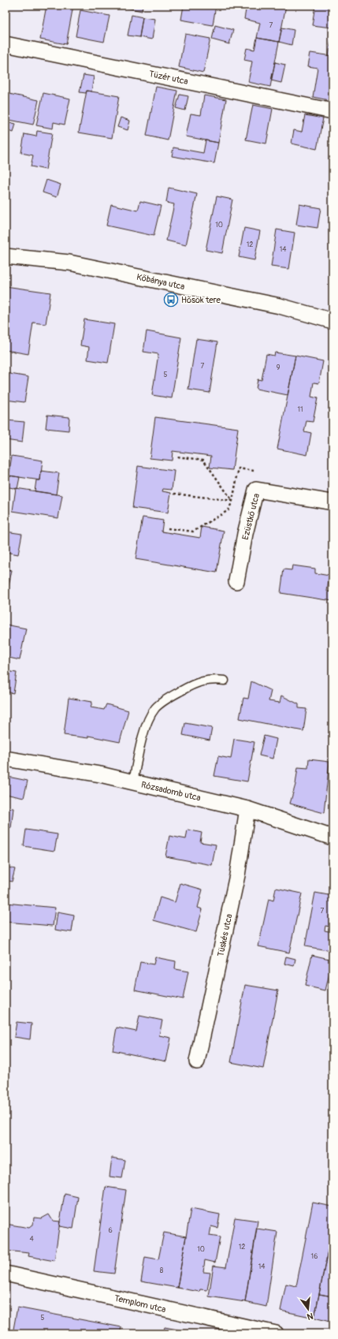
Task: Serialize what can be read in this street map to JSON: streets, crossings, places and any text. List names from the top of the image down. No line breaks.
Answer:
{"streets":{"street":["Tüzér utca","Kőbánya utca","Ezüstkő utca","Rózsadomb utca","Tüskés utca","Templom utca"]},"crossings":[["Rózsadomb utca","Tüskés utca"]],"places":{"bus stop":["Hősök tere"]},"house_numbers":["7","10","12","14","7","9","5","11","7","6","4","12","10","16","14","8","5"],"north":"bottom"}
